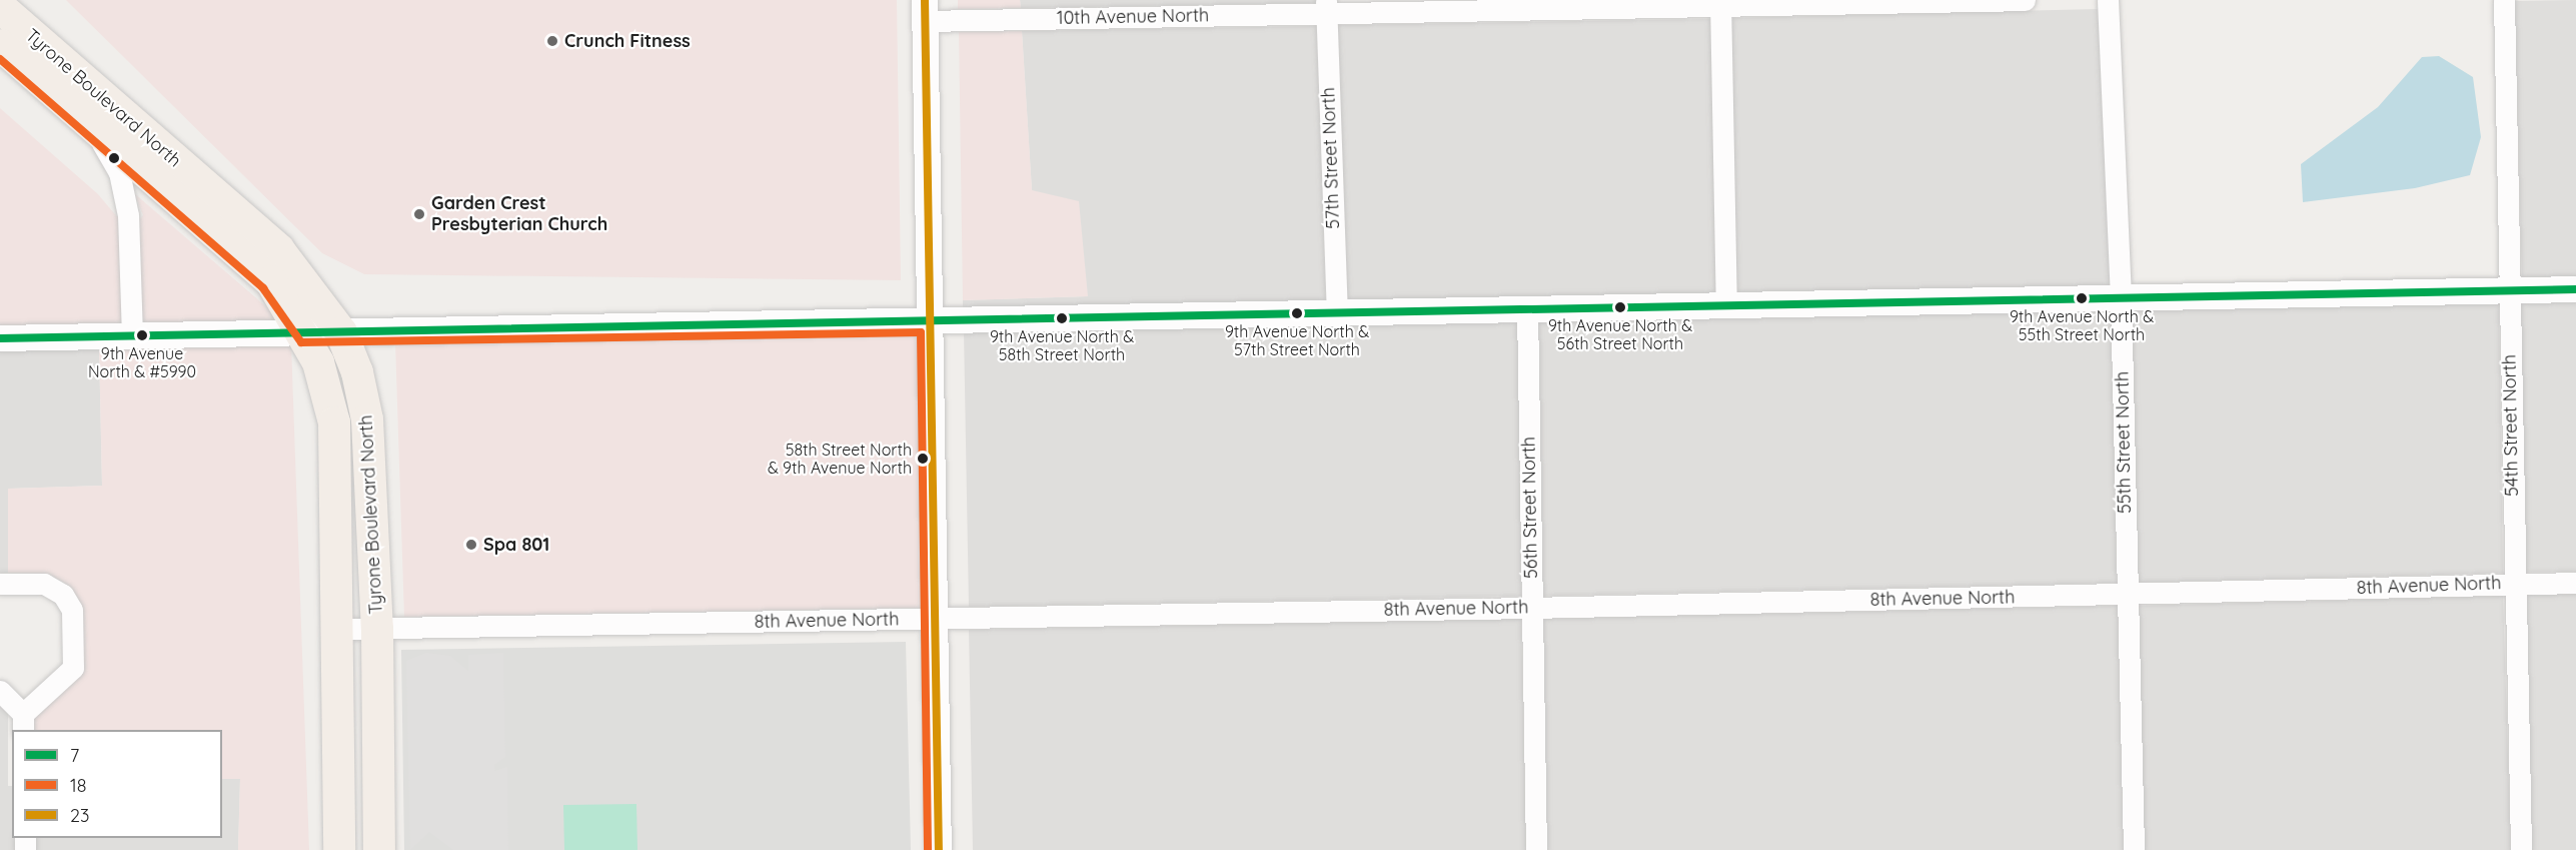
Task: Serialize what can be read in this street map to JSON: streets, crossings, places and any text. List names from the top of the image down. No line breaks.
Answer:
{"streets":{"main road":["Tyrone Boulevard North"],"street":["10th Avenue North","57th Street North","54th Street North","55th Street North","56th Street North","8th Avenue North"]},"crossings":[["10th Avenue North","57th Street North"],["Tyrone Boulevard North","8th Avenue North"],["54th Street North","8th Avenue North"],["55th Street North","8th Avenue North"],["56th Street North","8th Avenue North"]],"places":["Crunch Fitness","Garden Crest Presbyterian Church","9th Avenue North & 55th Street North","9th Avenue North & 56th Street North","9th Avenue North & 57th Street North","9th Avenue North & 58th Street North","9th Avenue North & #5990","58th Street North & 9th Avenue North","Spa 801"],"lines":["transit line 23","transit line 18","transit line 7"],"legend":["7","18","23"]}
